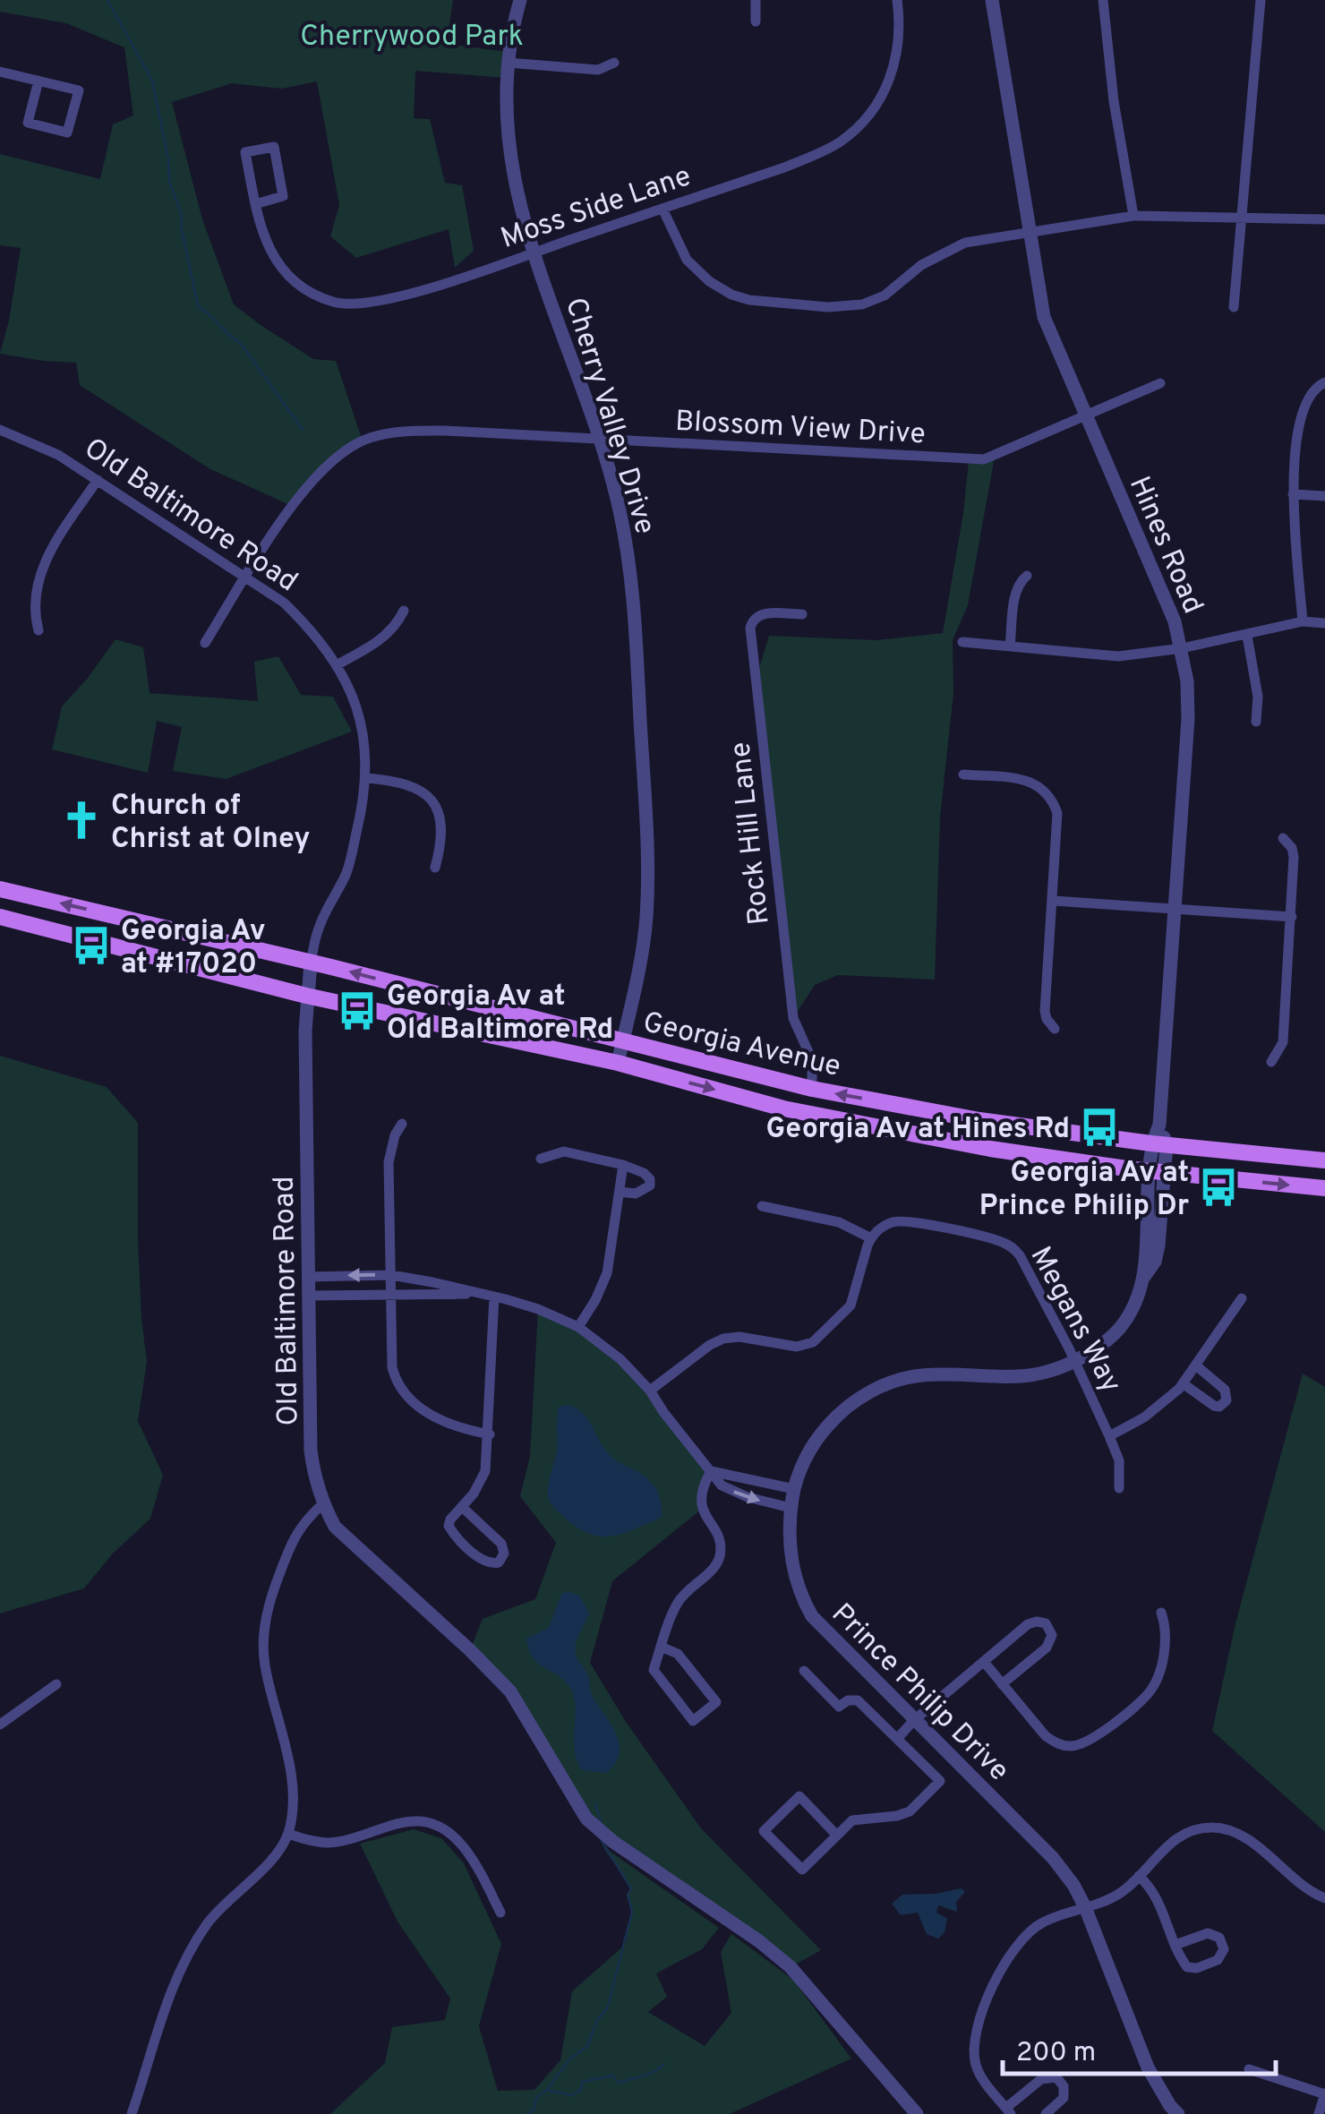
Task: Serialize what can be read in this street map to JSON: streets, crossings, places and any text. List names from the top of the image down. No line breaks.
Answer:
{"streets":{"main road":["Georgia Avenue"],"street":["Moss Side Lane","Cherry Valley Drive","Blossom View Drive","Old Baltimore Road","Hines Road","Rock Hill Lane","Megans Way","Prince Philip Drive"]},"crossings":[["Moss Side Lane","Cherry Valley Drive"],["Cherry Valley Drive","Blossom View Drive"],["Cherry Valley Drive","Georgia Avenue"],["Blossom View Drive","Old Baltimore Road"],["Blossom View Drive","Hines Road"],["Old Baltimore Road","Georgia Avenue"],["Hines Road","Georgia Avenue"],["Hines Road","Prince Philip Drive"],["Rock Hill Lane","Georgia Avenue"],["Georgia Avenue","Prince Philip Drive"],["Megans Way","Prince Philip Drive"]],"parks":["Cherrywood Park"],"places":{"church":["Church of Christ at Olney"],"bus stop":["Georgia Av at #17020","Georgia Av at Old Baltimore Rd","Georgia Av at Hines Rd","Georgia Av at Prince Philip Dr"]},"scale_bar":"200 m"}
